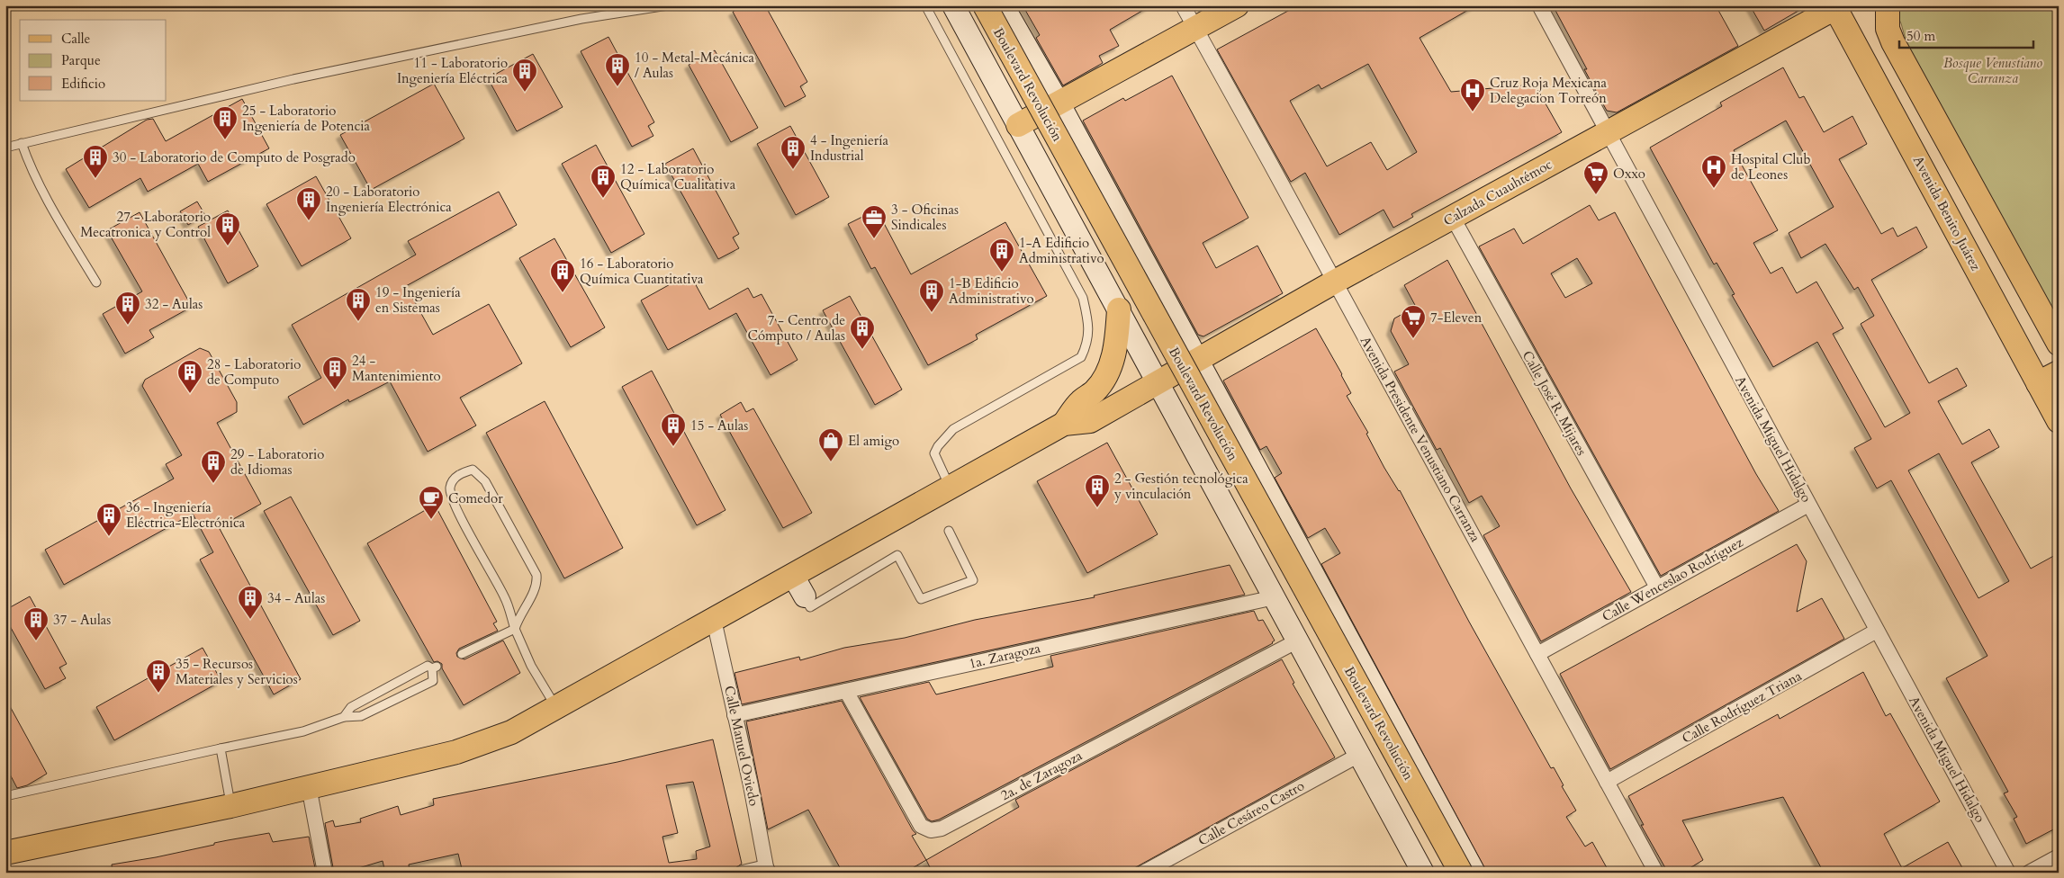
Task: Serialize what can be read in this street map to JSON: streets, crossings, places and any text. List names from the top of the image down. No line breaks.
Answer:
{"streets":{"main road":["Boulevard Revolución","Calzada Cuauhtémoc","Avenida Benito Juárez"],"street":["Calle José R. Mijares","Avenida Presidente Venustiano Carranza","Avenida Miguel Hidalgo","Calle Wenceslao Rodríguez","1a. Zaragoza","Calle Rodríguez Triana","Calle Manuel Oviedo","2a. de Zaragoza","Calle Cesáreo Castro"]},"crossings":[["Boulevard Revolución","Calzada Cuauhtémoc"],["Boulevard Revolución","1a. Zaragoza"],["Boulevard Revolución","2a. de Zaragoza"],["Boulevard Revolución","Calle Cesáreo Castro"],["Calzada Cuauhtémoc","Avenida Benito Juárez"],["Calzada Cuauhtémoc","Calle José R. Mijares"],["Calzada Cuauhtémoc","Avenida Presidente Venustiano Carranza"],["Calzada Cuauhtémoc","Avenida Miguel Hidalgo"],["Calle José R. Mijares","Calle Wenceslao Rodríguez"],["Avenida Presidente Venustiano Carranza","Calle Wenceslao Rodríguez"],["Avenida Presidente Venustiano Carranza","Calle Rodríguez Triana"],["Avenida Miguel Hidalgo","Calle Wenceslao Rodríguez"],["Avenida Miguel Hidalgo","Calle Rodríguez Triana"],["1a. Zaragoza","Calle Manuel Oviedo"],["1a. Zaragoza","2a. de Zaragoza"]],"parks":["Bosque Venustiano Carranza"],"places":{"building":["10 - Metal-Mecánica / Aulas","11 - Laboratorio Ingeniería Eléctrica","25 - Laboratorio Ingeniería de Potencia","4 - Ingeniería Industrial","30 - Laboratorio de Computo de Posgrado","12 - Laboratorio Química Cualitativa","20 - Laboratorio Ingeniería Electrónica","27 - Laboratorio Mecatronica y Control","1-A Edificio Administrativo","16 - Laboratorio Química Cuantitativa","1-B Edificio Administrativo","19 - Ingeniería en Sistemas","32 - Aulas","7 - Centro de Cómputo / Aulas","24 - Mantenimiento","28 - Laboratorio de Computo","15 - Aulas","29 - Laboratorio de Idiomas","2 - Gestión tecnológica y vinculación","36 - Ingeniería Eléctrica-Electrónica","34 - Aulas","37 - Aulas","35 - Recursos Materiales y Servicios"],"hospital":["Cruz Roja Mexicana Delegacion Torreón","Hospital Club de Leones"],"supermarket":["Oxxo","7-Eleven"],"office":["3 - Oficinas Sindicales"],"shop":["El amigo"],"cafe":["Comedor"]},"legend":["Calle","Parque","Edificio"],"scale_bar":"50 m"}
